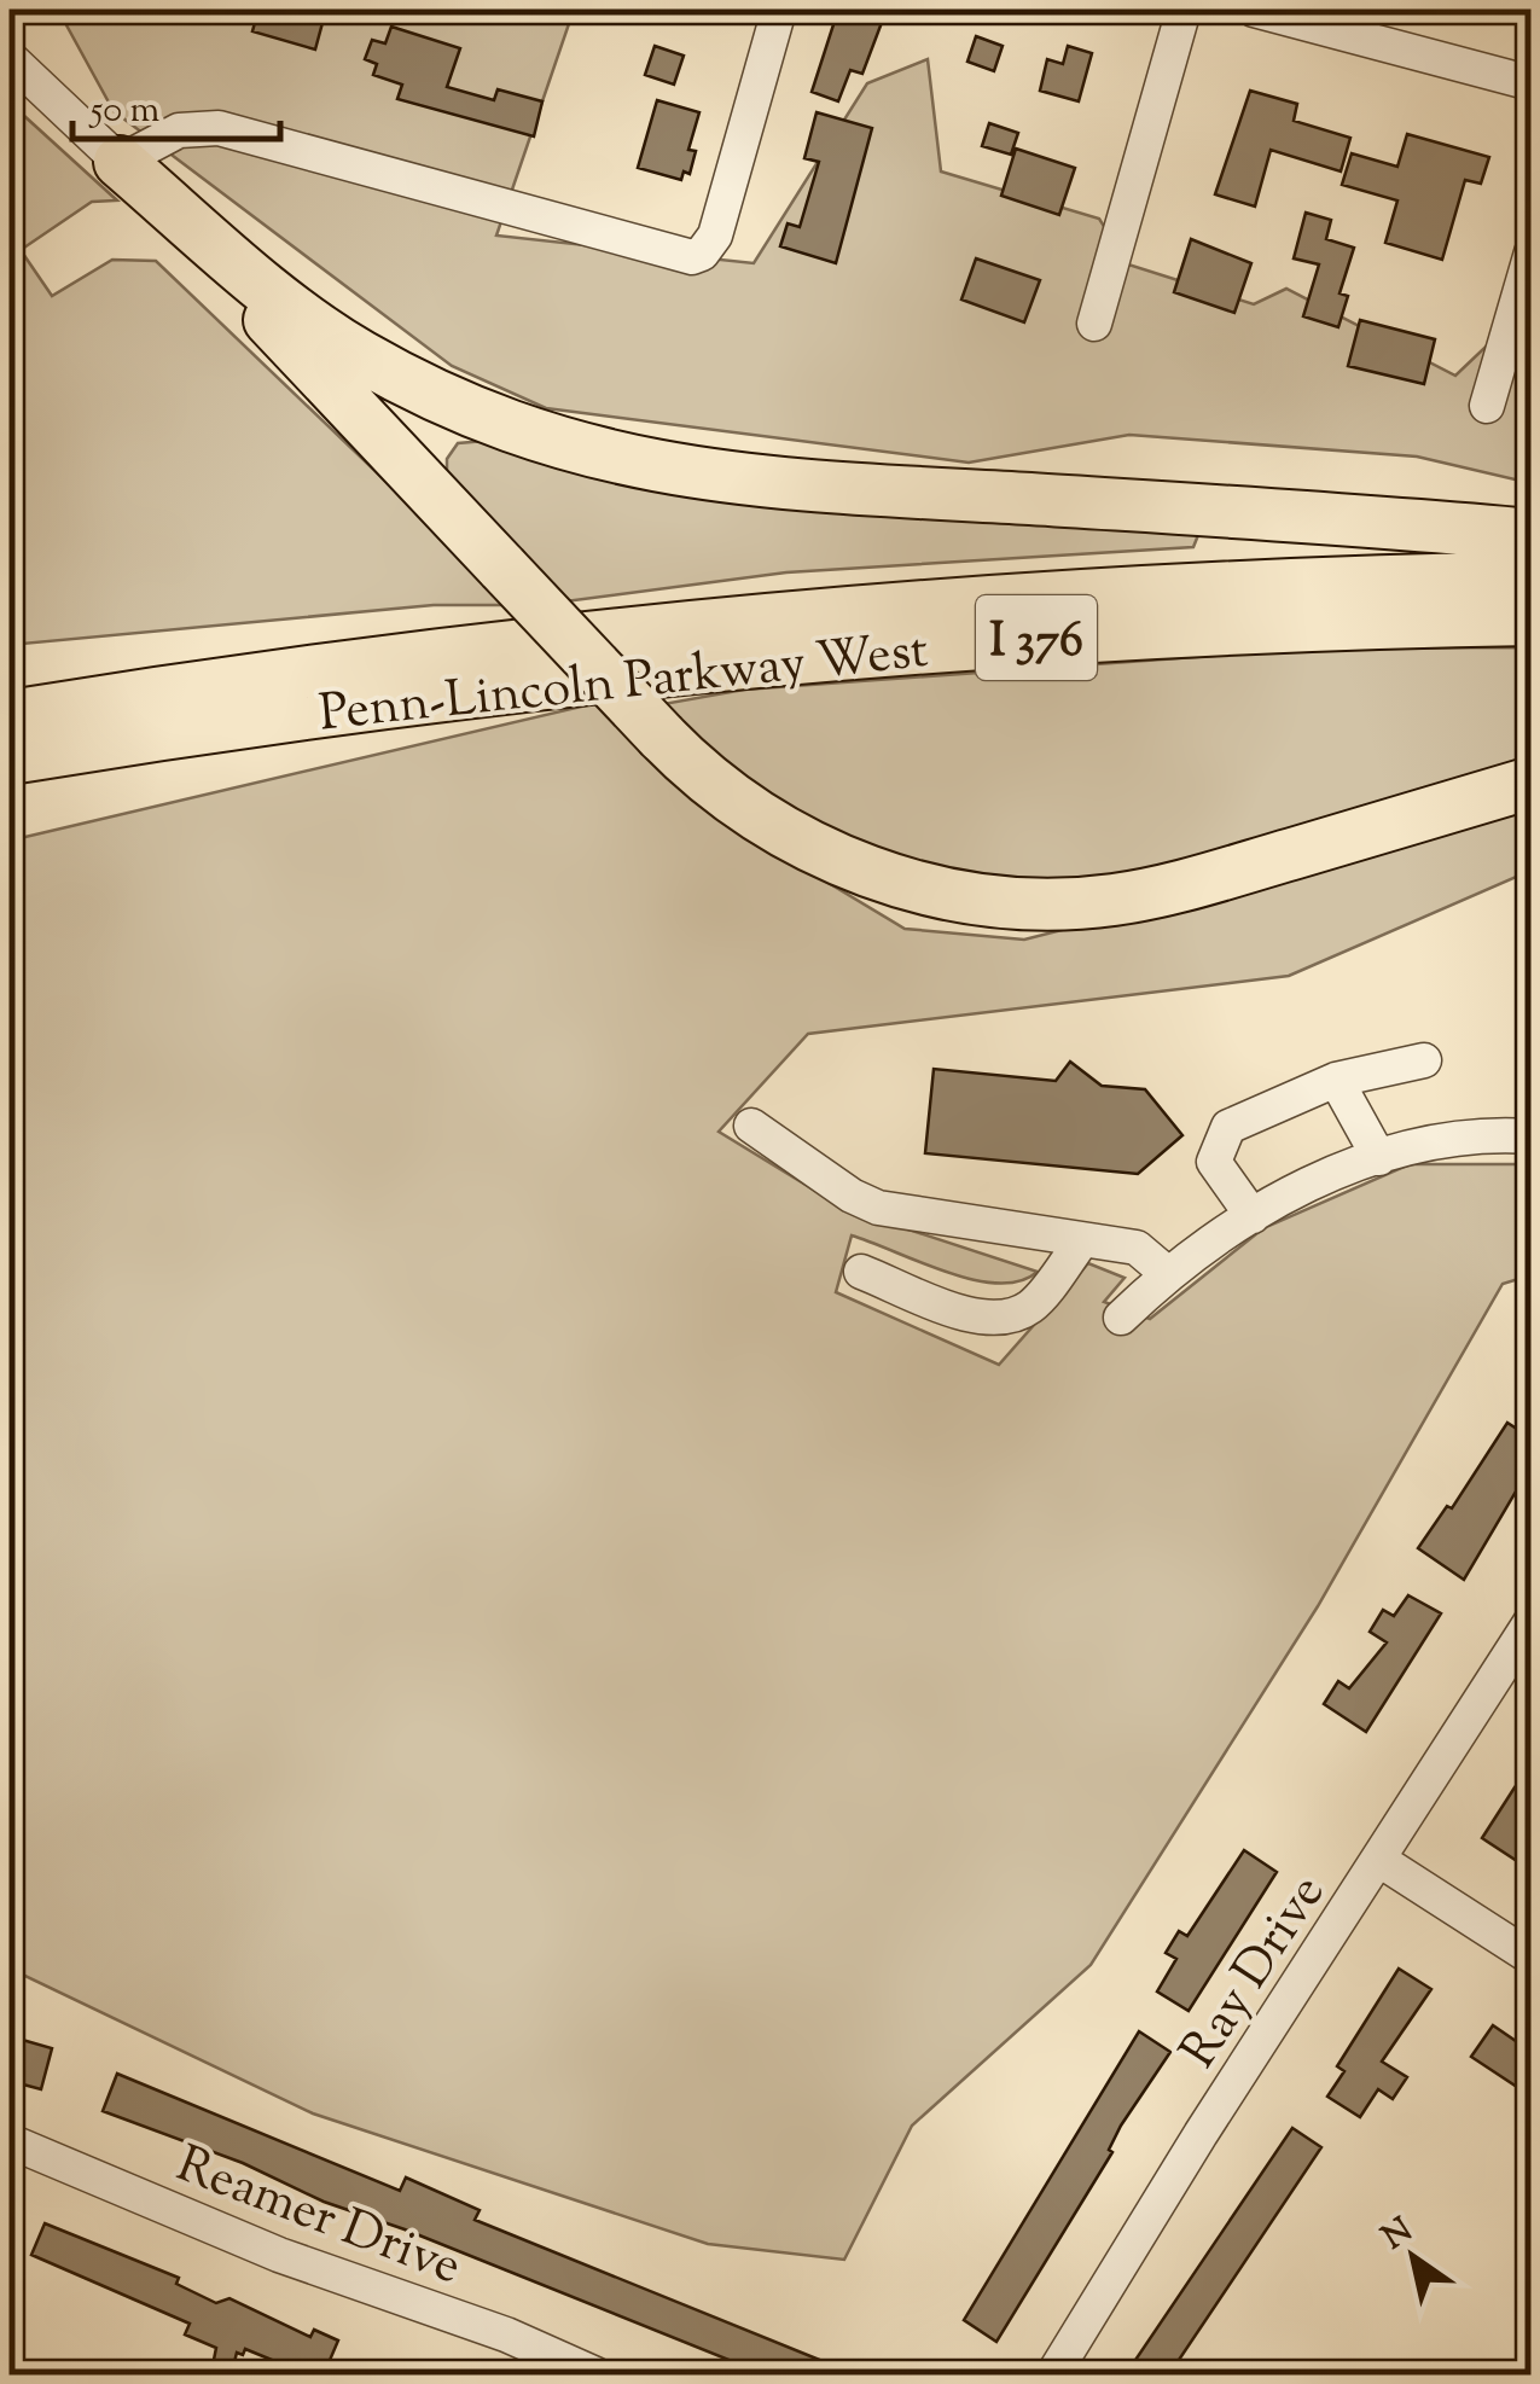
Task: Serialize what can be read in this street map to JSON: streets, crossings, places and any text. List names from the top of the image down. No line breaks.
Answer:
{"streets":{"highway":["I 376","Penn-Lincoln Parkway West"],"street":["Ray Drive","Reamer Drive"]},"scale_bar":"50 m","north":"top left"}
